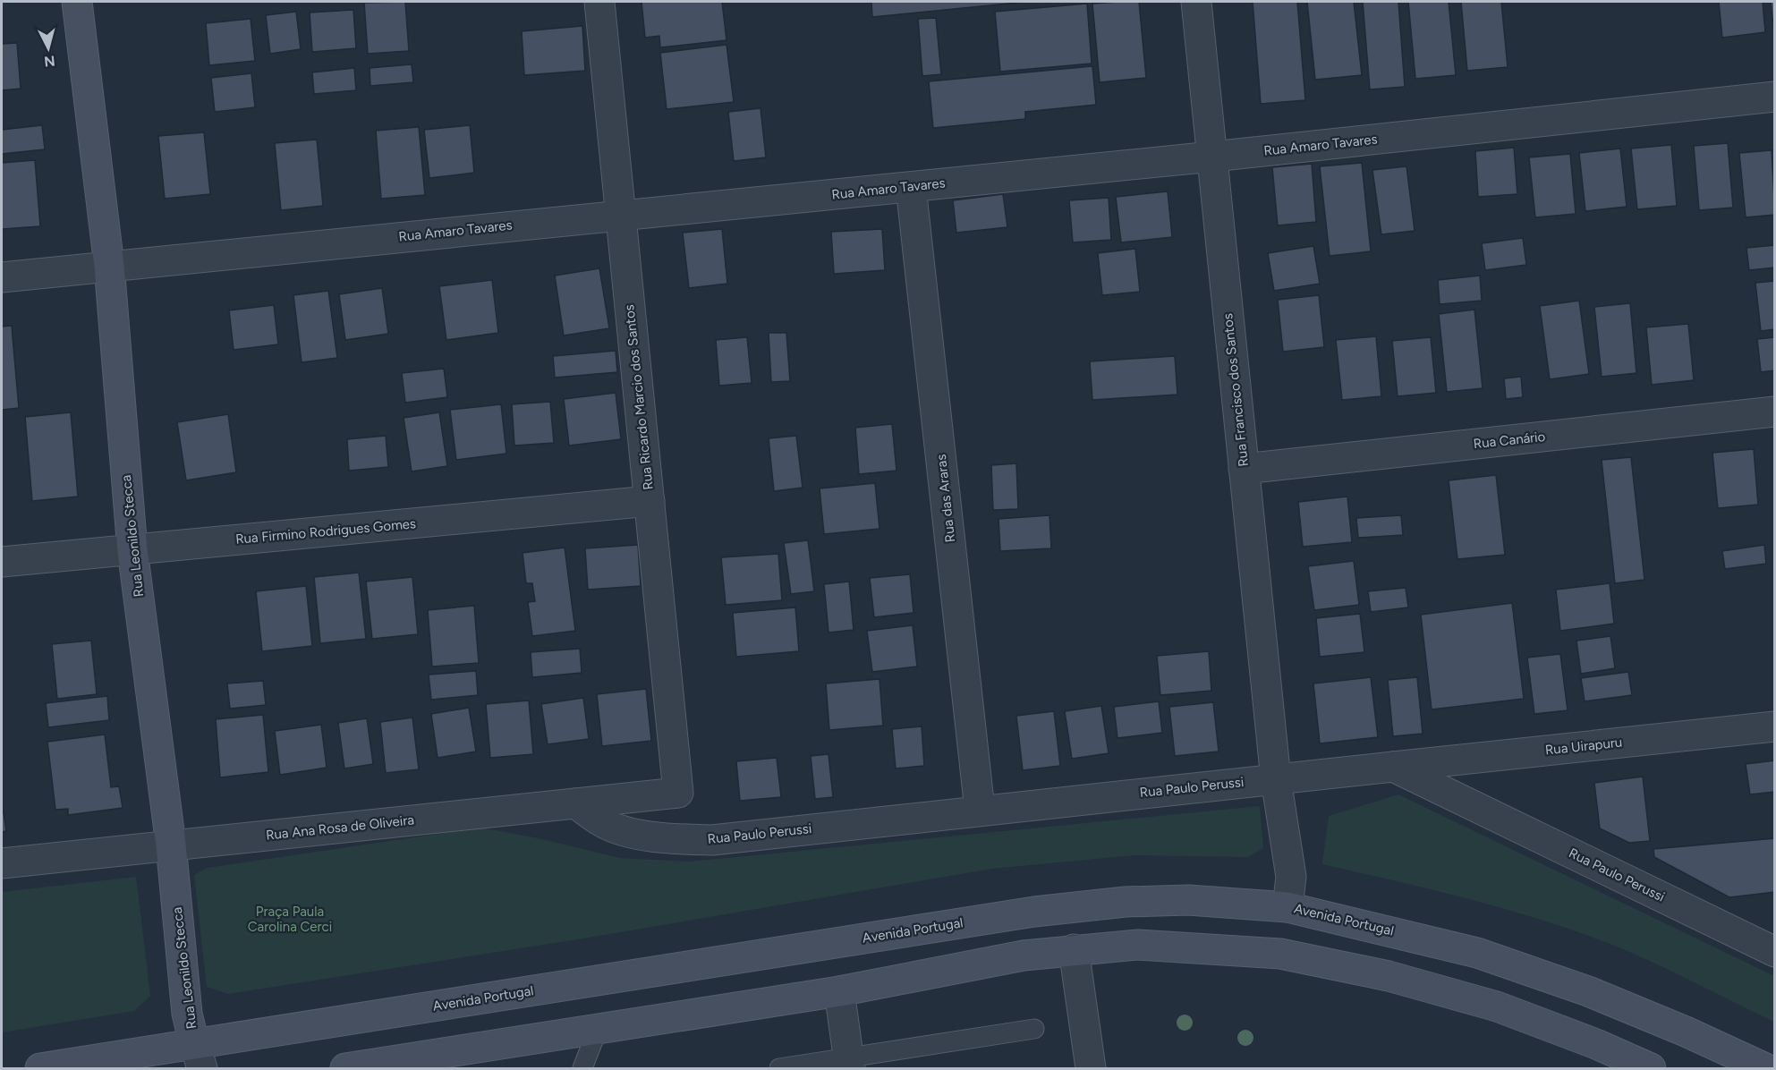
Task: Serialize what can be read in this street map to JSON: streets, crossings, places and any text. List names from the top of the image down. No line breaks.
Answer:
{"streets":{"main road":["Rua Leonildo Stecca","Avenida Portugal"],"street":["Rua Amaro Tavares","Rua Francisco dos Santos","Rua Ricardo Marcio dos Santos","Rua Canário","Rua das Araras","Rua Firmino Rodrigues Gomes","Rua Uirapuru","Rua Paulo Perussi","Rua Ana Rosa de Oliveira"]},"crossings":[["Rua Amaro Tavares","Rua Francisco dos Santos"],["Rua Amaro Tavares","Rua Ricardo Marcio dos Santos"],["Rua Amaro Tavares","Rua das Araras"],["Rua Amaro Tavares","Rua Leonildo Stecca"],["Rua Francisco dos Santos","Rua Canário"],["Rua Francisco dos Santos","Rua Paulo Perussi"],["Rua Francisco dos Santos","Avenida Portugal"],["Rua Ricardo Marcio dos Santos","Rua Firmino Rodrigues Gomes"],["Rua Ricardo Marcio dos Santos","Rua Ana Rosa de Oliveira"],["Rua das Araras","Rua Paulo Perussi"],["Rua Firmino Rodrigues Gomes","Rua Leonildo Stecca"],["Rua Leonildo Stecca","Rua Ana Rosa de Oliveira"],["Rua Leonildo Stecca","Avenida Portugal"],["Rua Uirapuru","Rua Paulo Perussi"],["Rua Paulo Perussi","Rua Ana Rosa de Oliveira"]],"parks":["Praça Paula Carolina Cerci"],"north":"bottom"}
